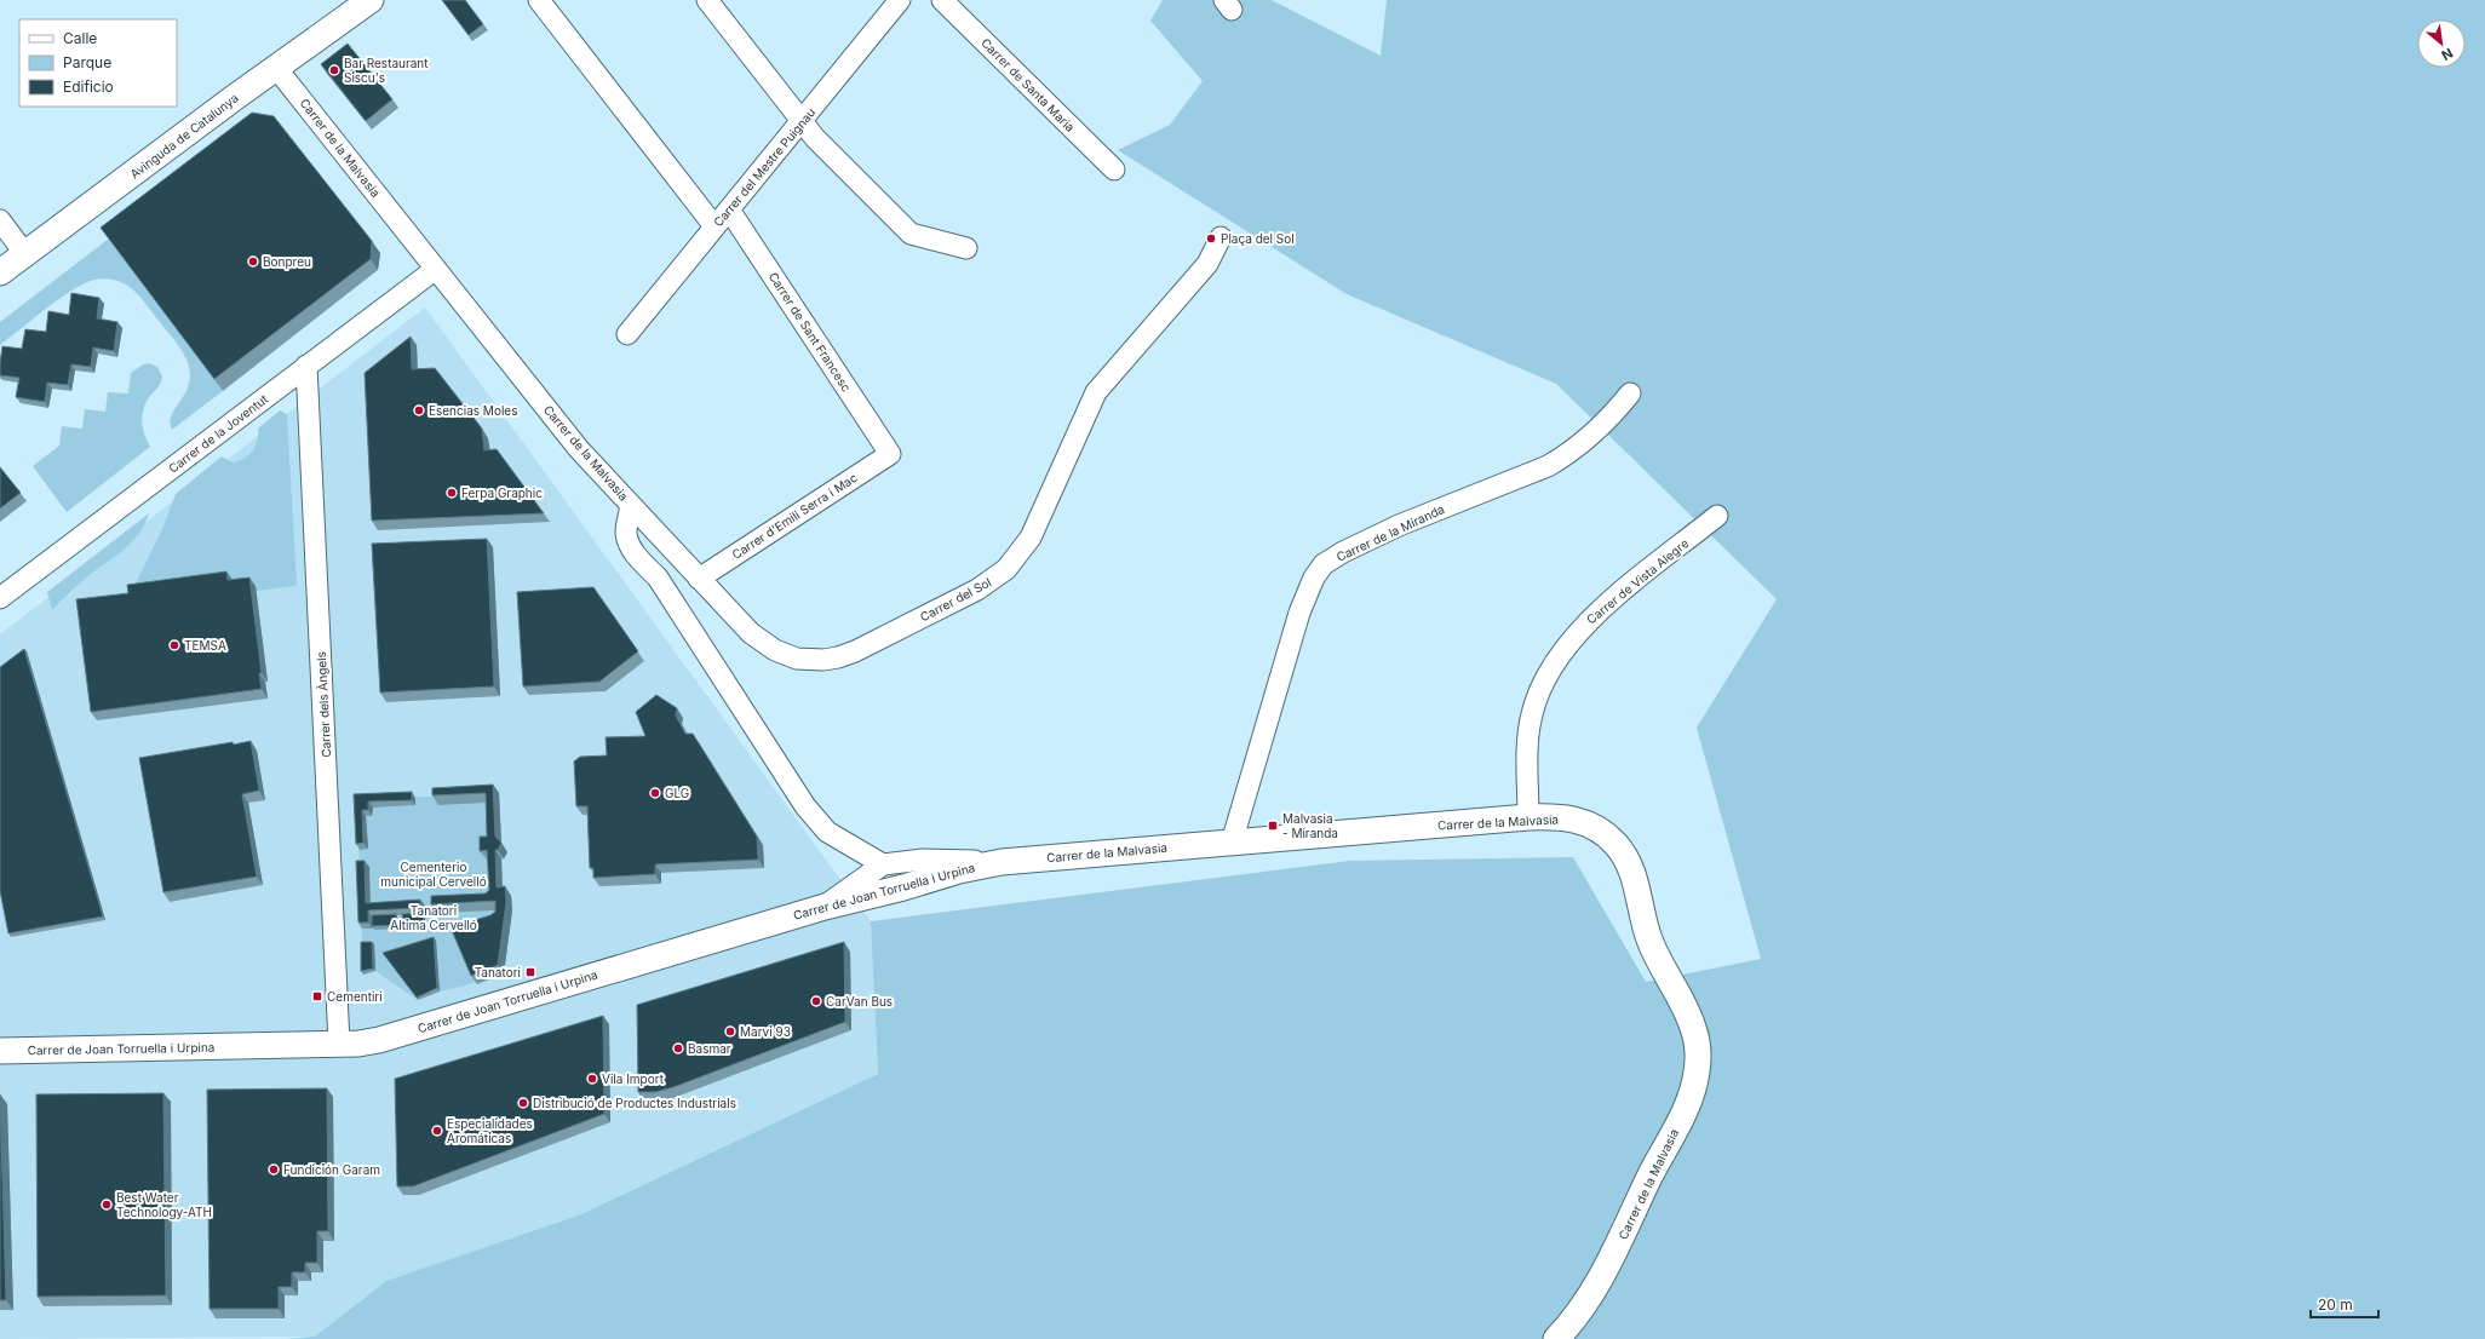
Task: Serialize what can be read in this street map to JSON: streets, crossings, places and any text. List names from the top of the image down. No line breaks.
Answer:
{"streets":{"street":["Carrer de Santa Maria","Avinguda de Catalunya","Carrer de la Malvasia","Carrer del Mestre Puignau","Carrer de Sant Francesc","Carrer de la Joventut","Carrer d'Emili Serra i Mac","Carrer de la Miranda","Carrer de Vista Alegre","Carrer del Sol","Carrer dels Àngels","Carrer de Joan Torruella i Urpina"]},"crossings":[["Avinguda de Catalunya","Carrer de la Malvasia"],["Carrer de la Malvasia","Carrer de la Joventut"],["Carrer de la Malvasia","Carrer de la Miranda"],["Carrer de la Malvasia","Carrer de Vista Alegre"],["Carrer de la Malvasia","Carrer del Sol"],["Carrer de la Malvasia","Carrer de Joan Torruella i Urpina"],["Carrer del Mestre Puignau","Carrer de Sant Francesc"],["Carrer de Sant Francesc","Carrer d'Emili Serra i Mac"],["Carrer de la Joventut","Carrer dels Àngels"],["Carrer d'Emili Serra i Mac","Carrer del Sol"],["Carrer dels Àngels","Carrer de Joan Torruella i Urpina"]],"parks":["Cementerio municipal Cervelló","Tanatori Altima Cervelló"],"places":{"other":["Bar Restaurant Siscu's","Plaça del Sol","Bonpreu","Esencias Moles","Ferpa Graphic","TEMSA","GLG","CarVan Bus","Marvi 93","Basmar","Vila Import","Distribució de Productes Industrials","Especialidades Aromáticas","Fundición Garam","Best Water Technology-ATH"],"transit":["Malvasia - Miranda","Tanatori","Cementiri"]},"legend":["Calle","Parque","Edificio"],"scale_bar":"20 m","north":"bottom right"}
